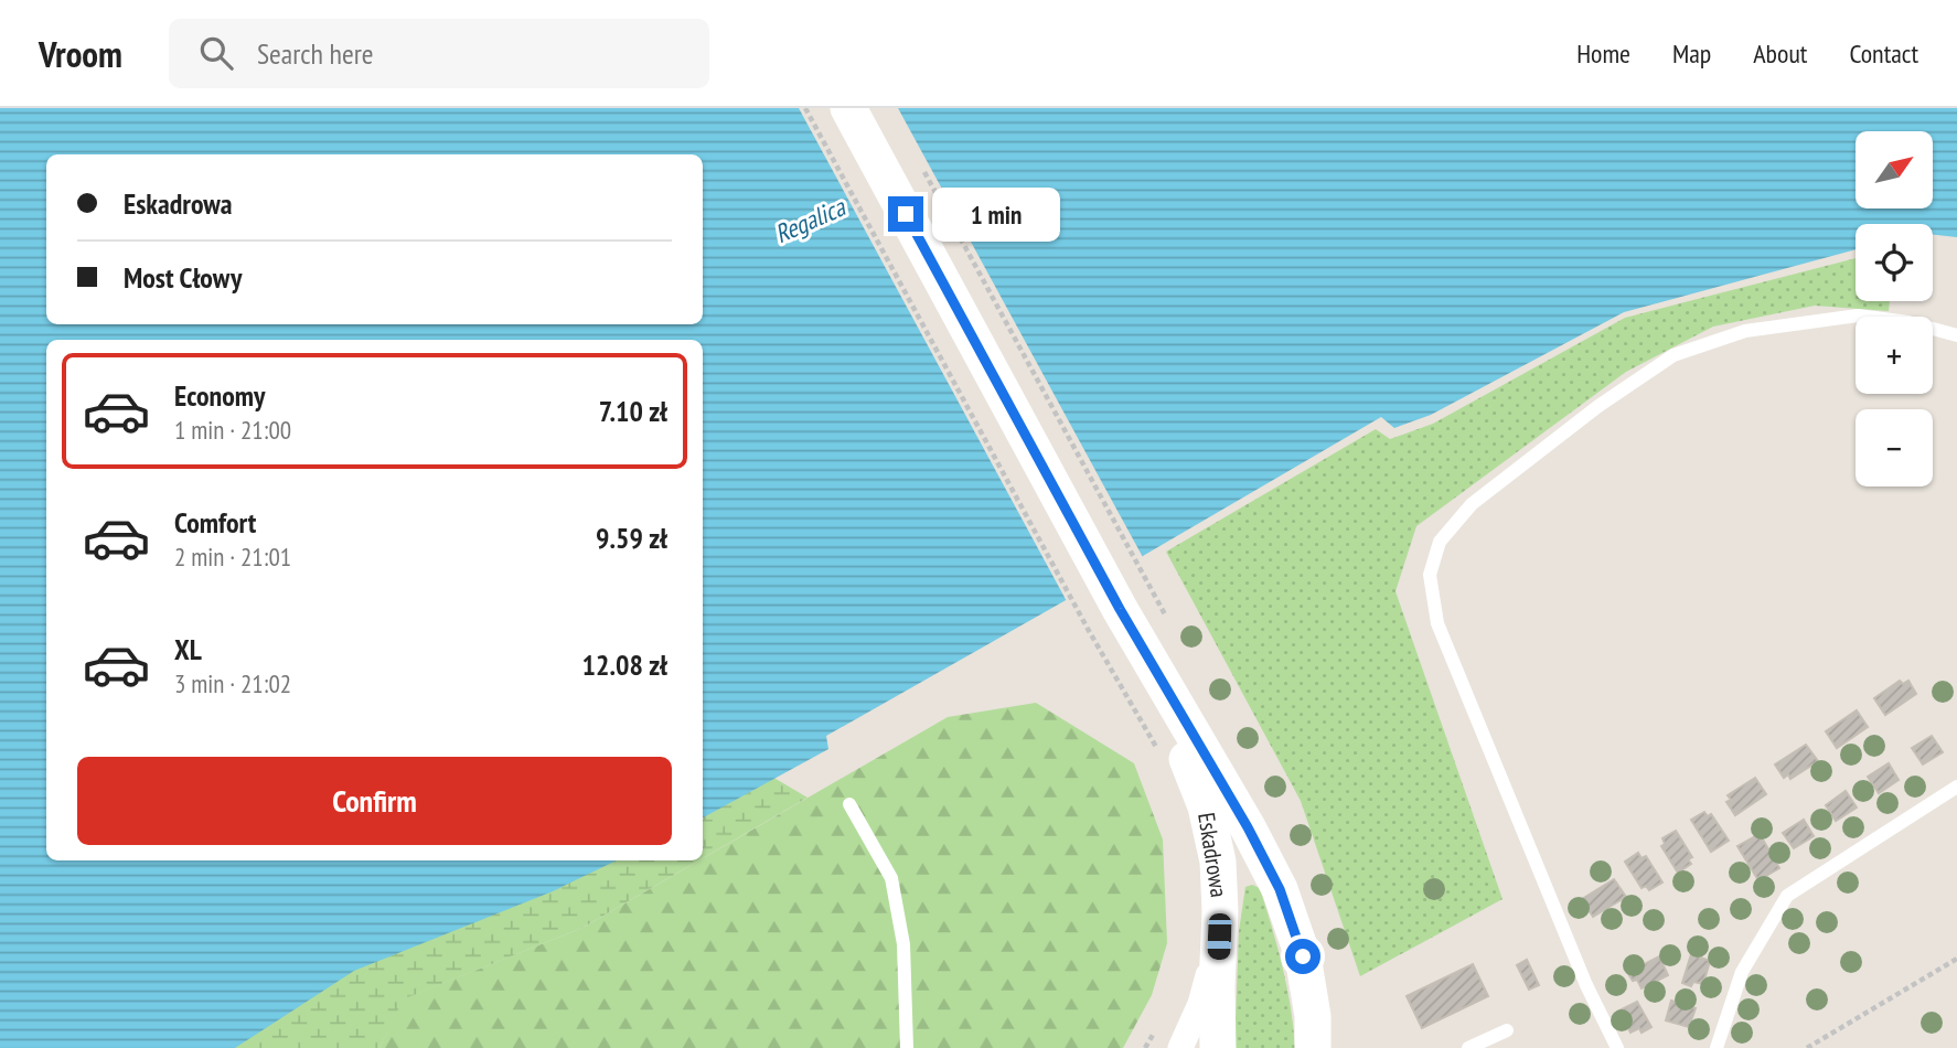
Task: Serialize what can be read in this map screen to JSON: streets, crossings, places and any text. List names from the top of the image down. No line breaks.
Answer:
{"streets":{"street":["Eskadrowa"]},"water":["Regalica"],"north":"top right","page":{"header":"Vroom","search":"Search here","nav":["Home","Map","About","Contact"],"map_buttons":["+","−"],"banner":["Eskadrowa","Most Cłowy"],"bubble":"1 min","list":[{"name":"Economy","note":"1 min · 21:00","value":"7.10 zł"},{"name":"Comfort","note":"2 min · 21:01","value":"9.59 zł"},{"name":"XL","note":"3 min · 21:02","value":"12.08 zł"}],"buttons":"Confirm"}}
